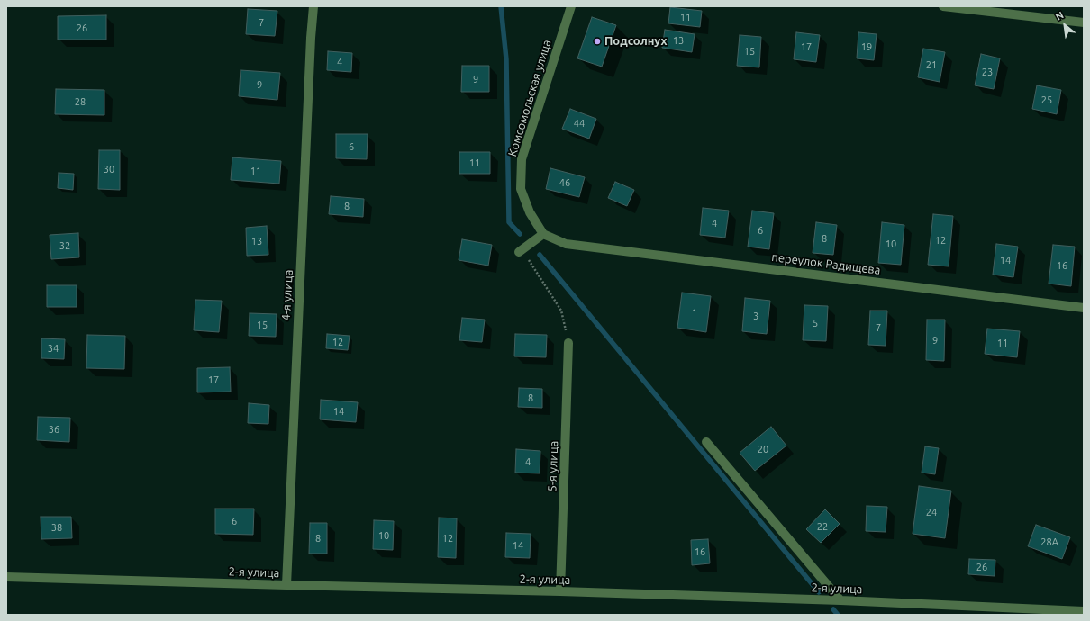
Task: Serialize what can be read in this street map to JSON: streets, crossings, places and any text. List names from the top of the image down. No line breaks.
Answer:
{"streets":{"street":["Комсомольская улица","переулок Радищева","4-я улица","5-я улица","2-я улица"]},"crossings":[["Комсомольская улица","переулок Радищева"],["4-я улица","2-я улица"],["5-я улица","2-я улица"]],"places":["Подсолнух"],"house_numbers":["11","7","26","13","17","19","15","4","21","23","9","9","25","28","44","6","11","30","11","46","8","4","6","8","12","13","10","32","14","16","1","3","5","15","7","9","12","11","34","17","8","14","36","20","4","24","6","22","38","10","8","12","28А","14","16","26"],"north":"top left"}
